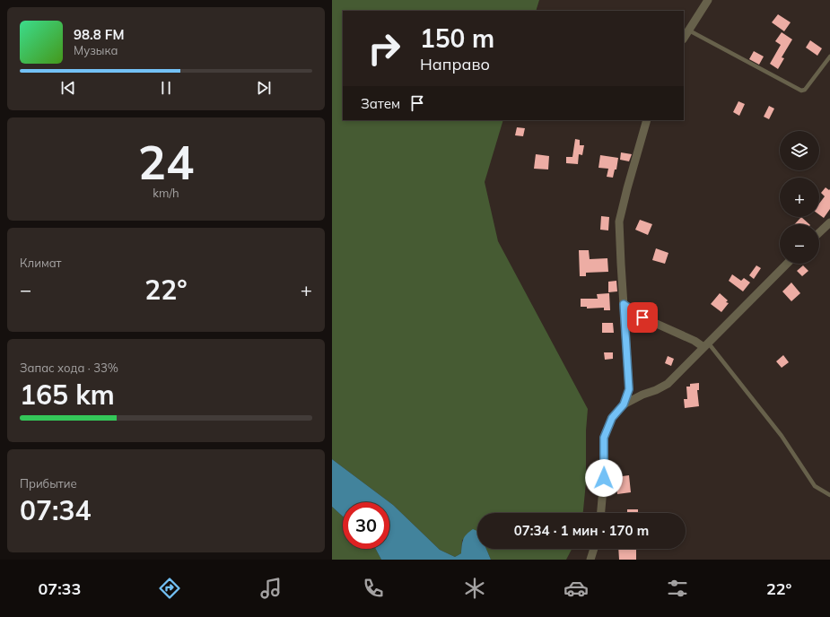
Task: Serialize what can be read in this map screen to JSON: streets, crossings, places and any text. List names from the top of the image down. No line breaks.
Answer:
{"page":{"turn":["150 m","Направо"],"song":["98.8 FM","Музыка"],"then":"Затем","tile":[["24","km/h"],"Климат",["Запас хода · 33%","165 km"],["Прибытие","07:34"]],"map_buttons":["+","−"],"heat":["−","22°","+"],"limit":"30","trip":"07:34 · 1 мин · 170 m","tabs":["07:33","22°"]}}
